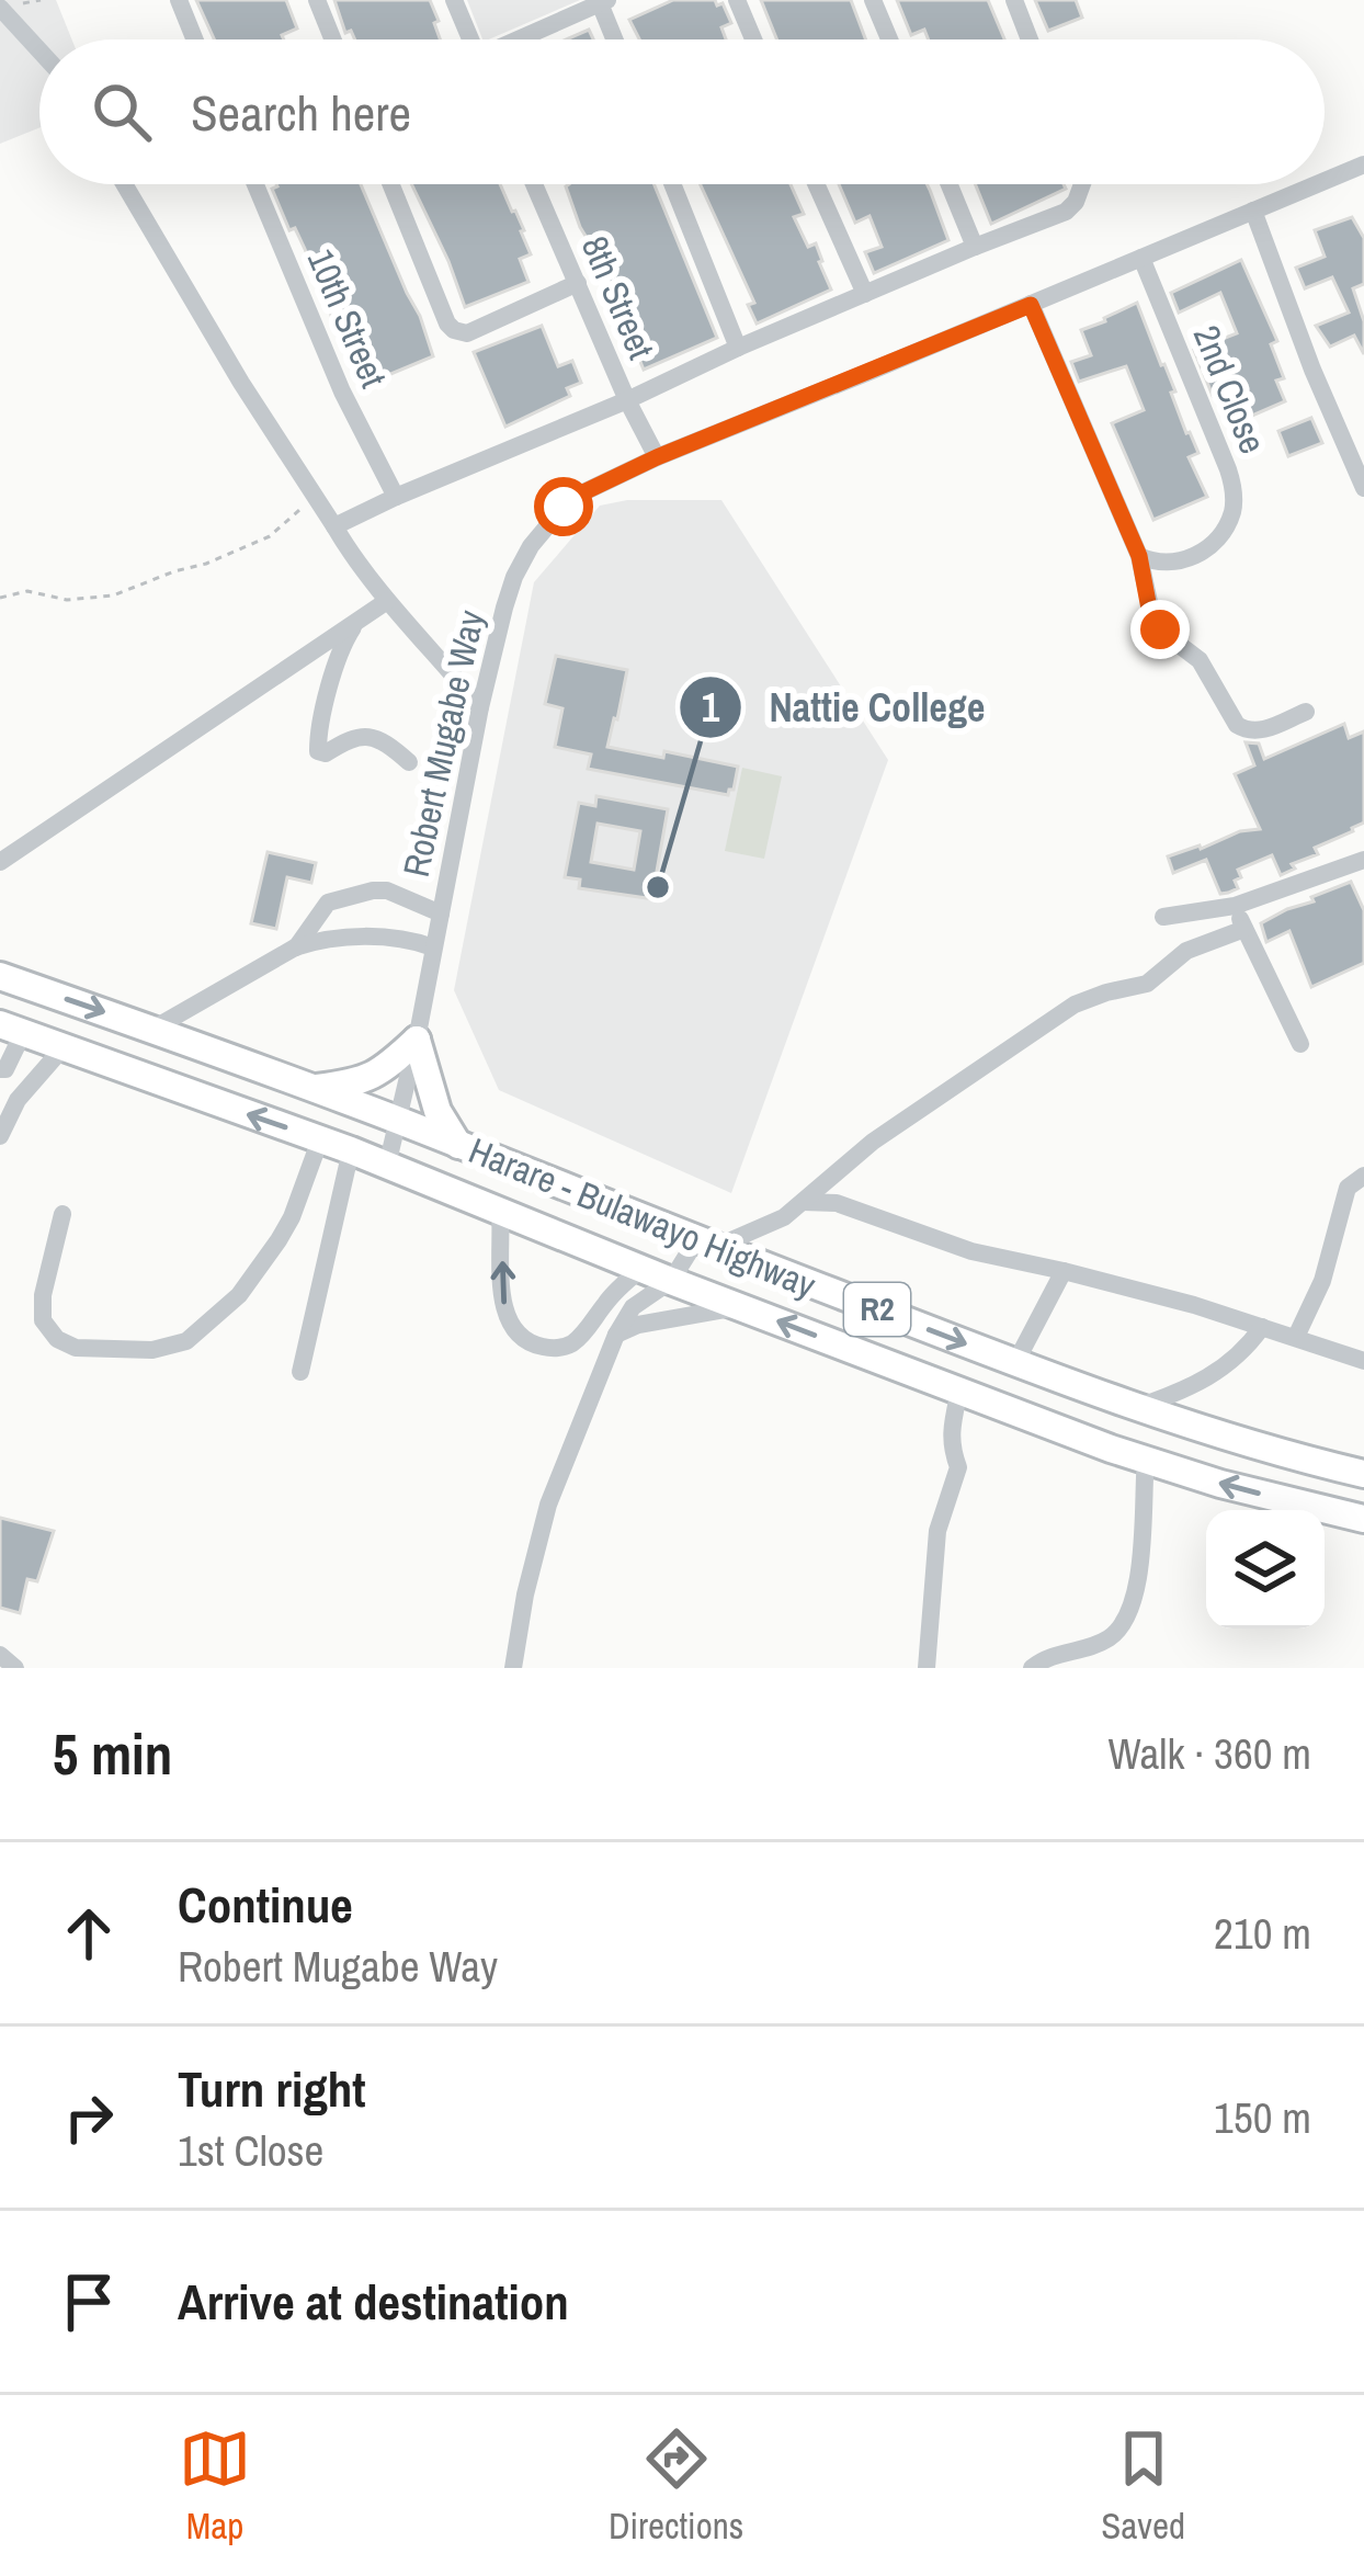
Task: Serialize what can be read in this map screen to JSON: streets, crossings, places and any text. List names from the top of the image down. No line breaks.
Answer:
{"streets":{"highway":["Harare - Bulawayo Highway","R2"],"street":["8th Street","10th Street","2nd Close","Robert Mugabe Way"]},"crossings":[["8th Street","Robert Mugabe Way"],["2nd Close","Robert Mugabe Way"],["Robert Mugabe Way","Harare - Bulawayo Highway"]],"places":["Nattie College"],"page":{"search":"Search here","heading":["5 min","Walk · 360 m"],"list":[["Continue","Robert Mugabe Way","210 m"],["Turn right","1st Close","150 m"],"Arrive at destination"],"nav":["Map","Directions","Saved"]}}
